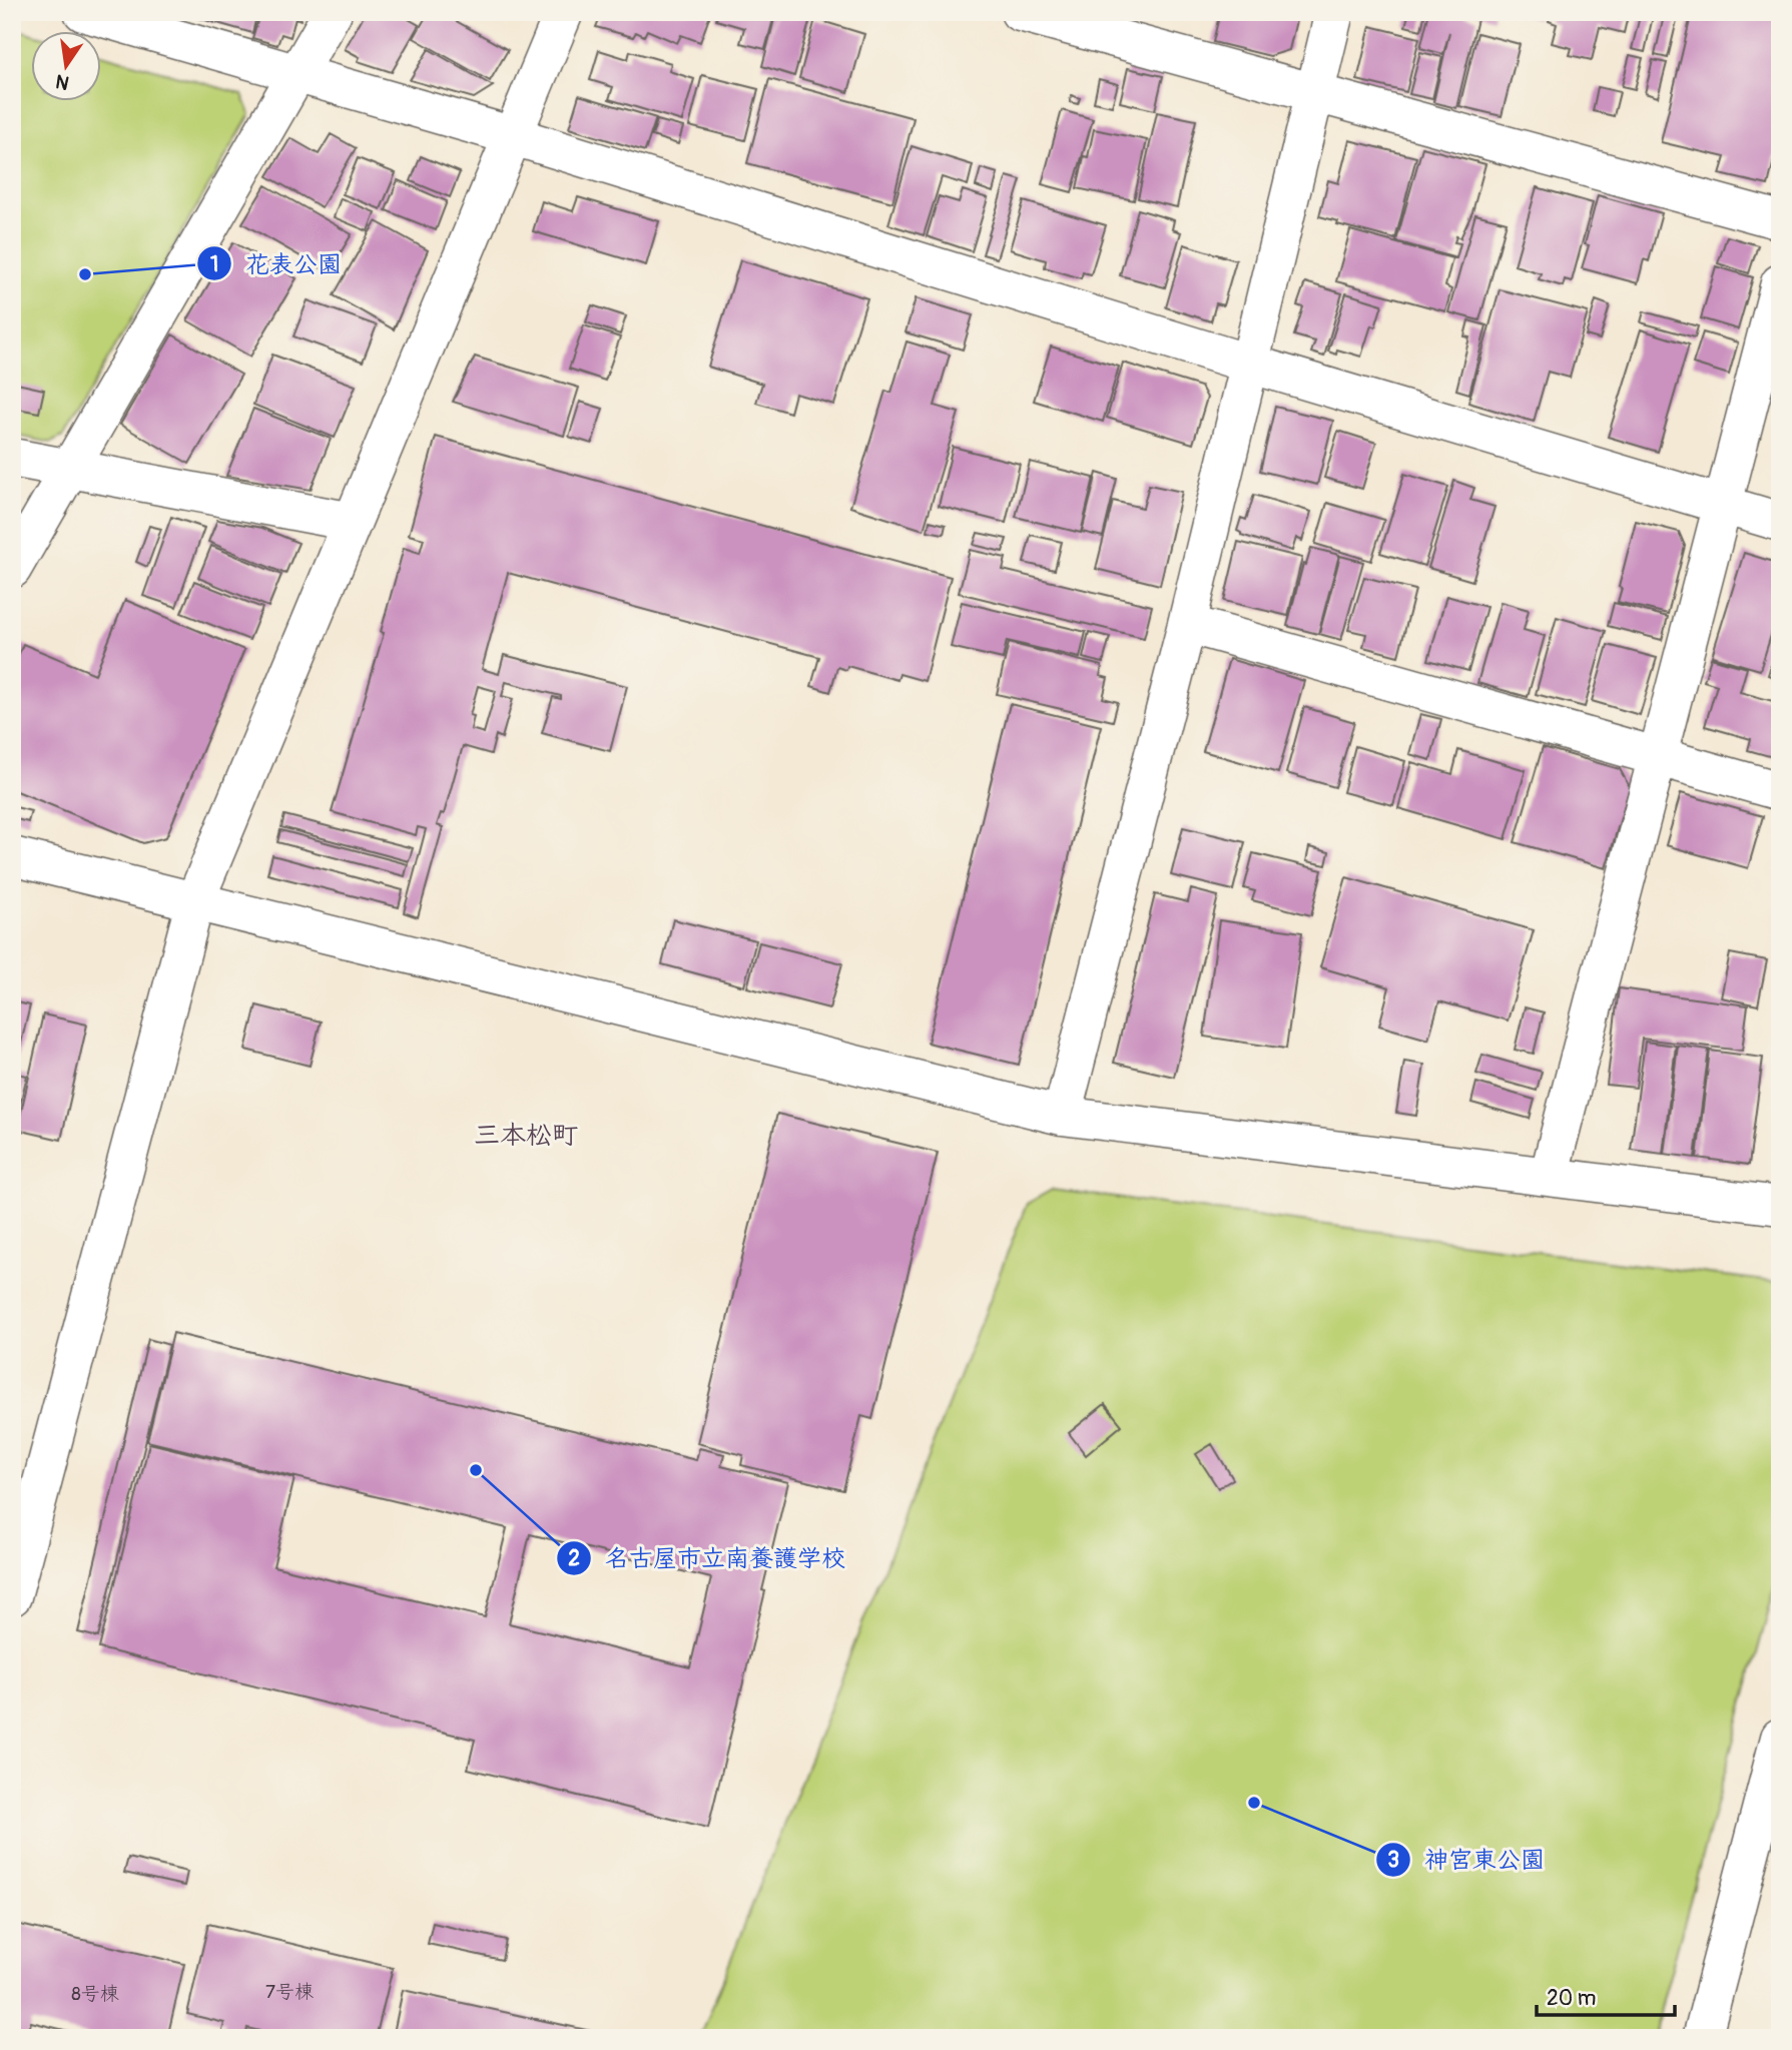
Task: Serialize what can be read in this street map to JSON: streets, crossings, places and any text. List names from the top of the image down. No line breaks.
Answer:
{"districts":["三本松町"],"places":["花表公園","名古屋市立南養護学校","神宮東公園"],"house_numbers":["7号棟","8号棟"],"scale_bar":"20 m","north":"bottom"}
